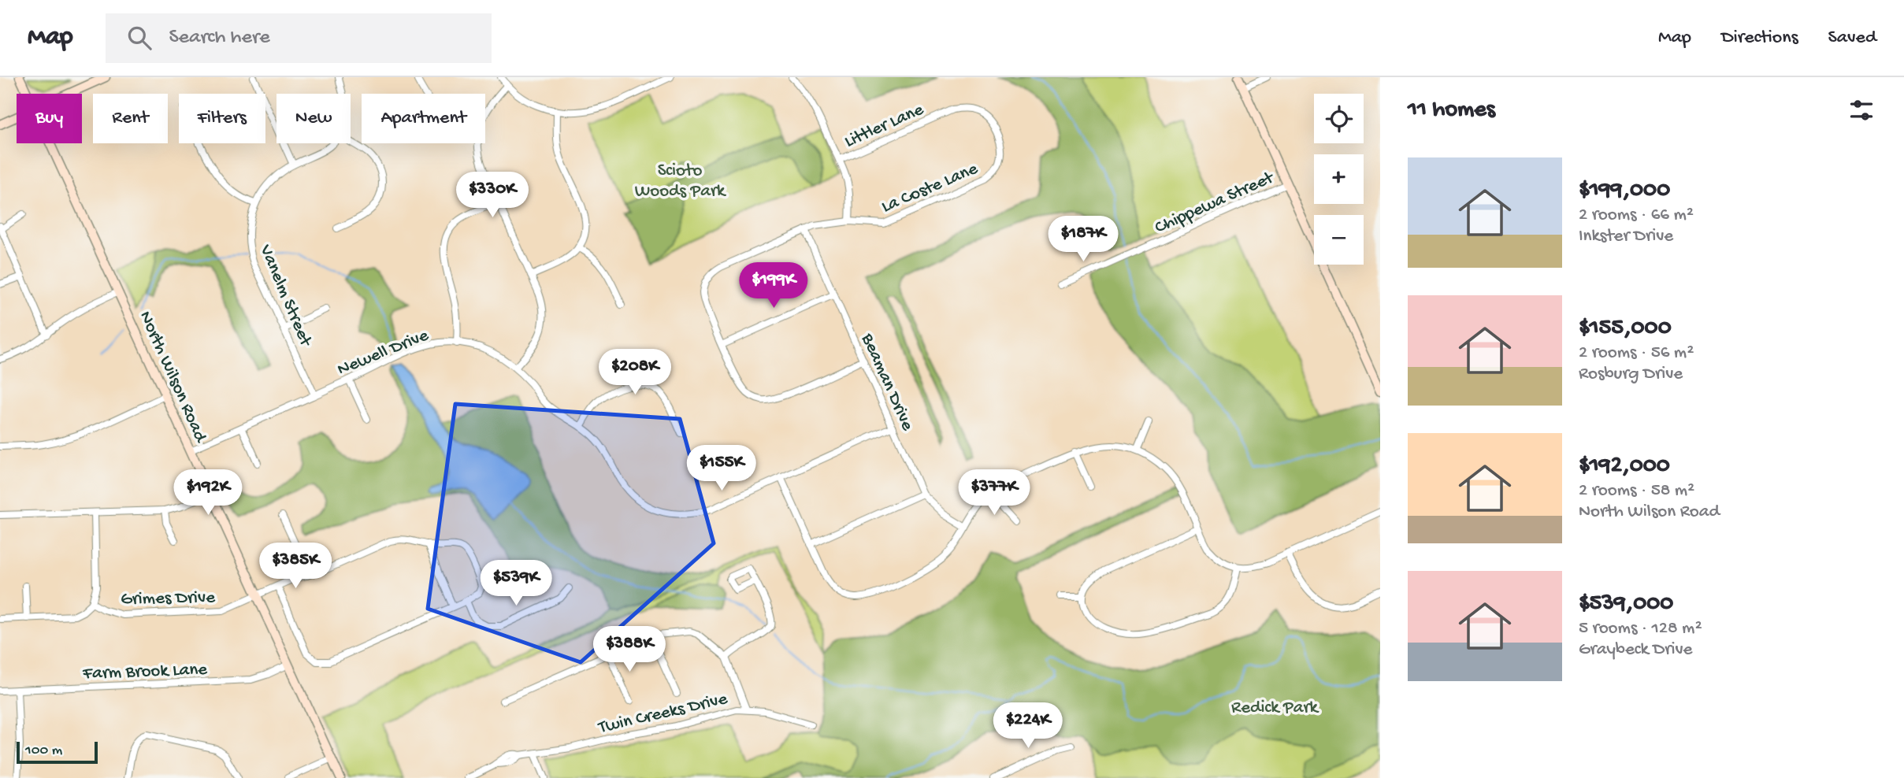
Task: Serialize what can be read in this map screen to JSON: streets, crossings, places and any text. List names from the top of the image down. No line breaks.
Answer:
{"streets":{"main road":["North Wilson Road"],"street":["Littler Lane","La Coste Lane","Chippewa Street","Vanelm Street","Newell Drive","Beaman Drive","Grimes Drive","Farm Brook Lane","Twin Creeks Drive"]},"crossings":[["Littler Lane","La Coste Lane"],["La Coste Lane","Beaman Drive"],["Vanelm Street","Newell Drive"],["Newell Drive","North Wilson Road"],["North Wilson Road","Grimes Drive"],["North Wilson Road","Farm Brook Lane"]],"parks":["Scioto Woods Park","Redick Park"],"scale_bar":"100 m","page":{"header":"Map","search":"Search here","nav":["Map","Directions","Saved"],"heading":"11 homes","map_buttons":["+","−"],"chip":["Buy","Rent","Filters","New","Apartment"],"list":[{"name":"$199,000","note":"2 rooms · 66 m² · Inkster Drive"},{"name":"$155,000","note":"2 rooms · 56 m² · Rosburg Drive"},{"name":"$192,000","note":"2 rooms · 58 m² · North Wilson Road"},{"name":"$539,000","note":"5 rooms · 128 m² · Graybeck Drive"}],"price":["$330K","$187K","$199K","$208K","$155K","$192K","$377K","$385K","$539K","$388K","$224K"],"scale":"100 m"}}
